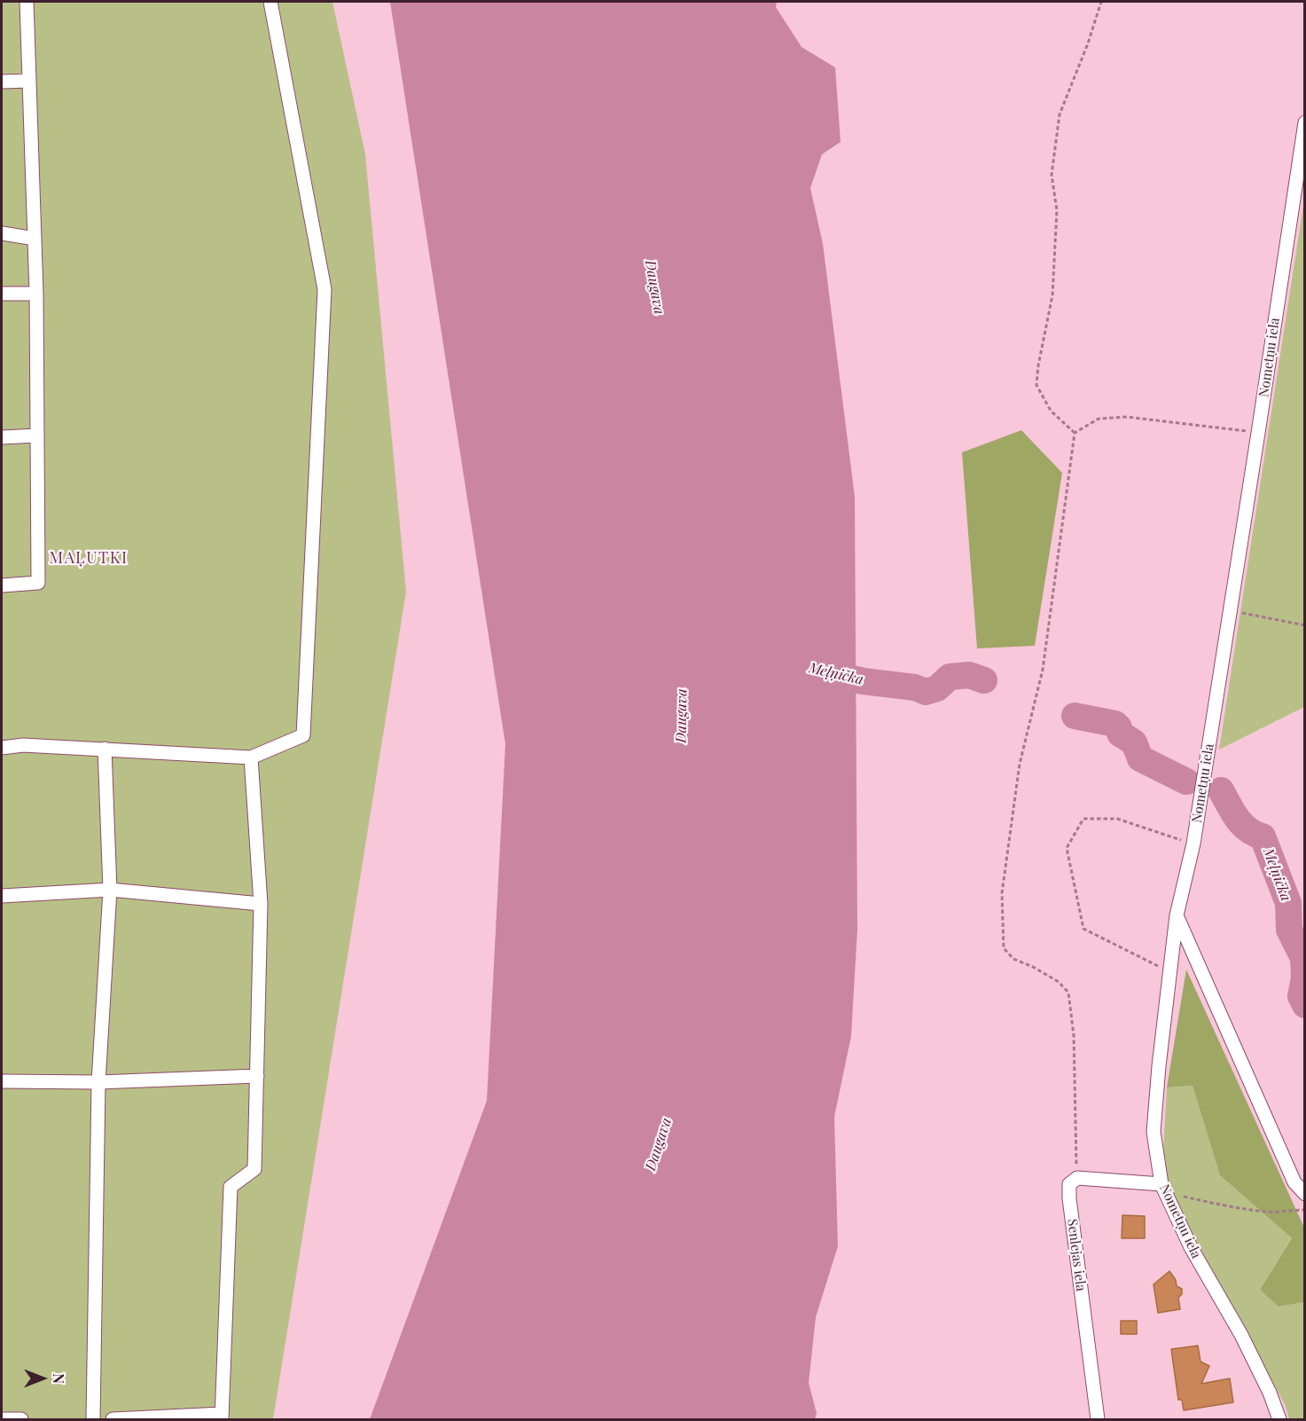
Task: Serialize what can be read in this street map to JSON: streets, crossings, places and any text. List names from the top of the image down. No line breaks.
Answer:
{"streets":{"street":["Nometņu iela","Senlejas iela"]},"districts":["MAĻUTKI"],"water":["Daugava","Meļņička"],"north":"right"}
